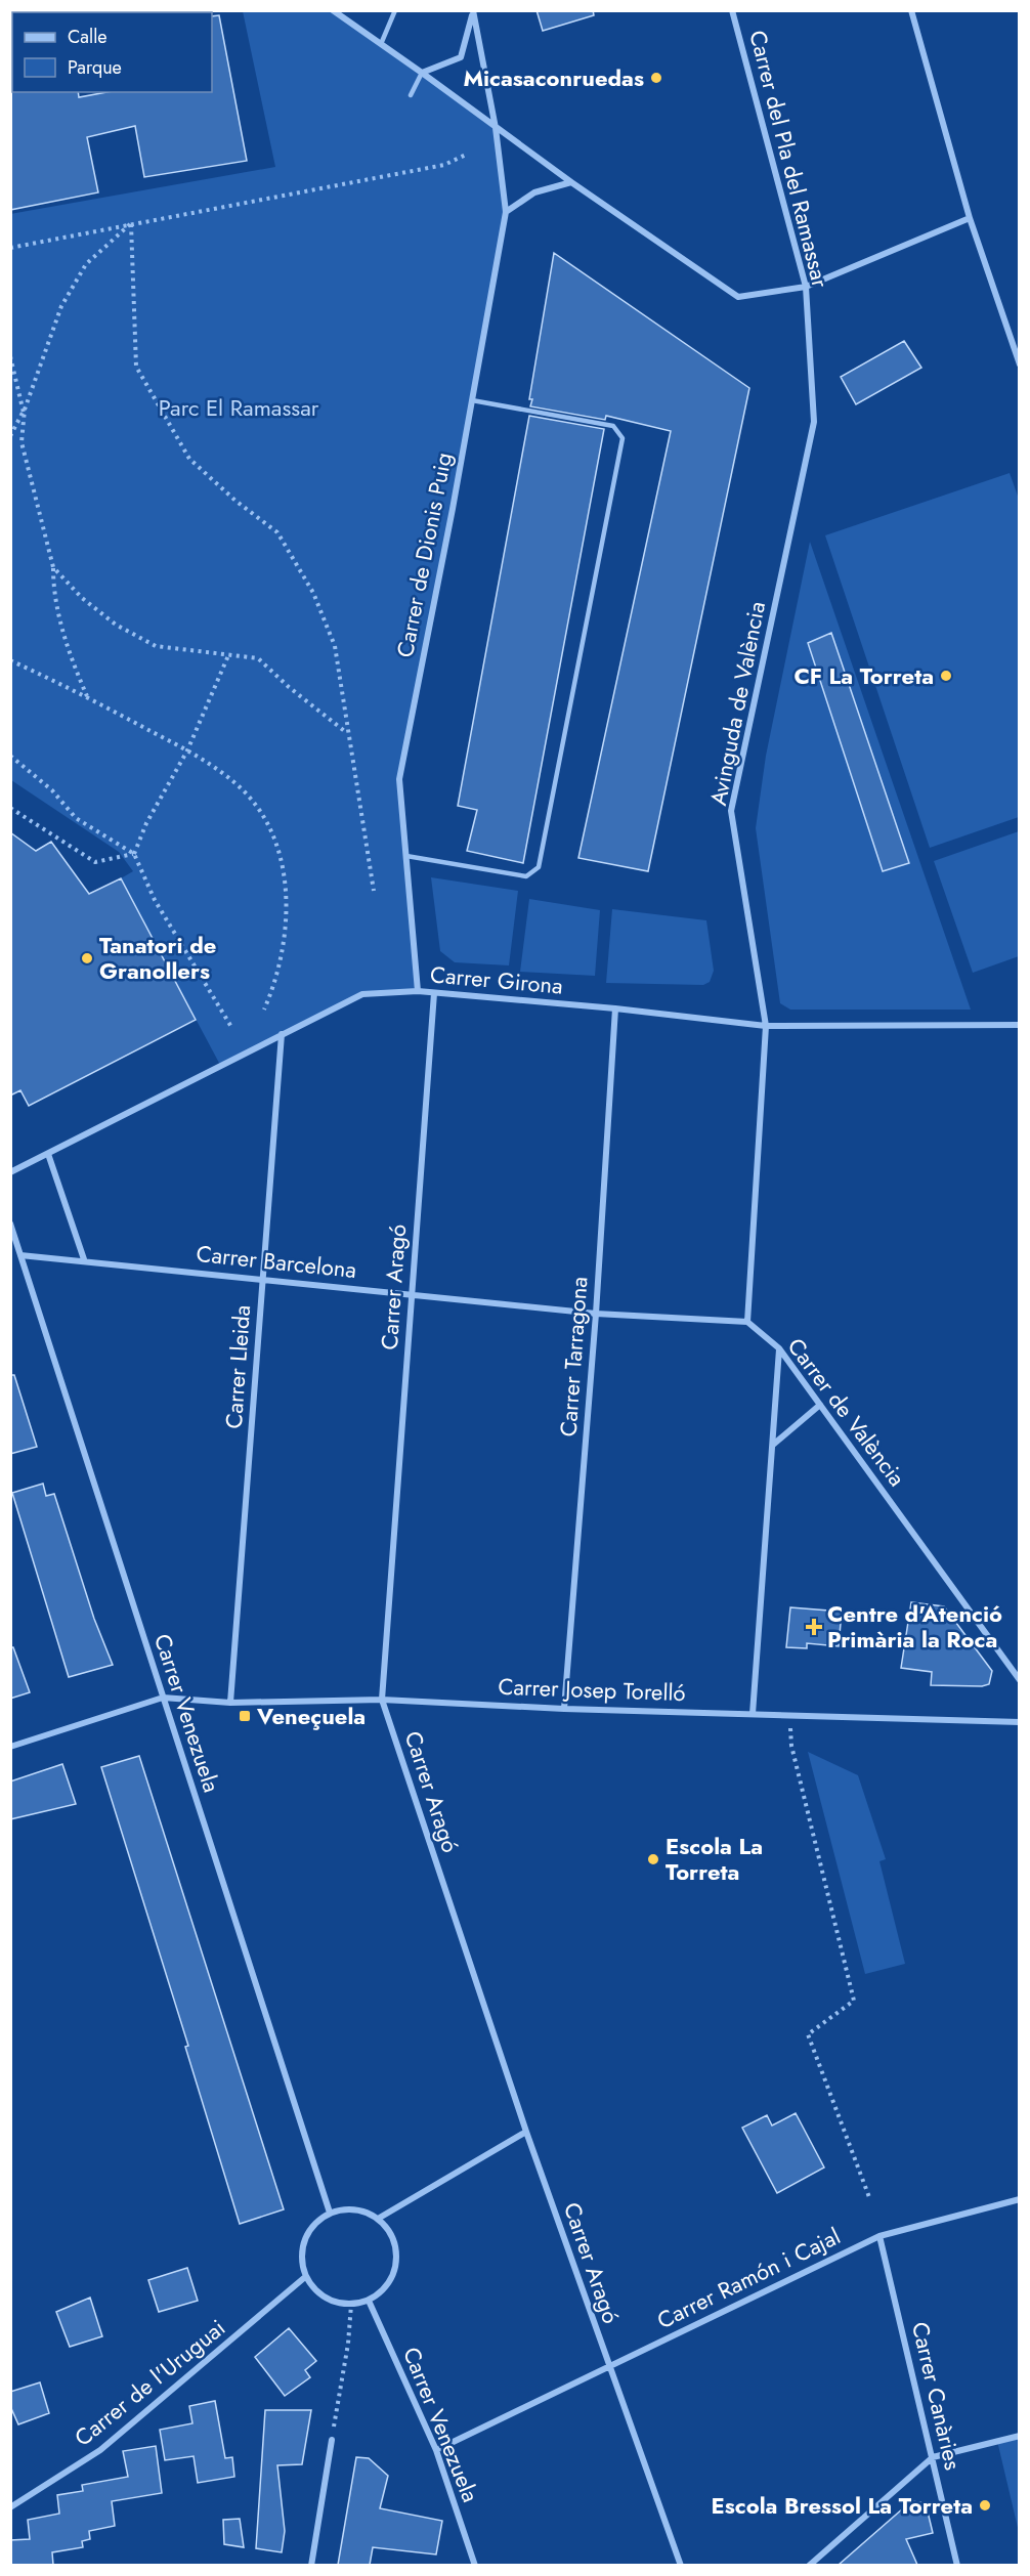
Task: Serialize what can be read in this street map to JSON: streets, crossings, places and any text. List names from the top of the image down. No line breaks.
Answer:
{"streets":{"street":["Carrer del Pla del Ramassar","Carrer de Dionis Puig","Avinguda de València","Carrer Girona","Carrer Barcelona","Carrer Aragó","Carrer Tarragona","Carrer Lleida","Carrer de València","Carrer Josep Torelló","Carrer Venezuela","Carrer Ramón i Cajal","Carrer de l'Uruguai","Carrer Canàries"]},"crossings":[["Carrer del Pla del Ramassar","Avinguda de València"],["Carrer de Dionis Puig","Carrer Girona"],["Avinguda de València","Carrer Girona"],["Carrer Girona","Carrer Aragó"],["Carrer Girona","Carrer Tarragona"],["Carrer Girona","Carrer Lleida"],["Carrer Barcelona","Carrer Aragó"],["Carrer Barcelona","Carrer Tarragona"],["Carrer Barcelona","Carrer Lleida"],["Carrer Barcelona","Carrer de València"],["Carrer Barcelona","Carrer Venezuela"],["Carrer Aragó","Carrer Josep Torelló"],["Carrer Aragó","Carrer Ramón i Cajal"],["Carrer Tarragona","Carrer Josep Torelló"],["Carrer Lleida","Carrer Josep Torelló"],["Carrer Josep Torelló","Carrer Venezuela"],["Carrer Venezuela","Carrer Ramón i Cajal"],["Carrer Venezuela","Carrer de l'Uruguai"],["Carrer Ramón i Cajal","Carrer Canàries"]],"parks":["Parc El Ramassar"],"places":{"other":["Micasaconruedas","CF La Torreta","Tanatori de Granollers","Escola La Torreta","Escola Bressol La Torreta"],"health":["Centre d'Atenció Primària la Roca"],"transit":["Veneçuela"]},"legend":["Calle","Parque"]}
